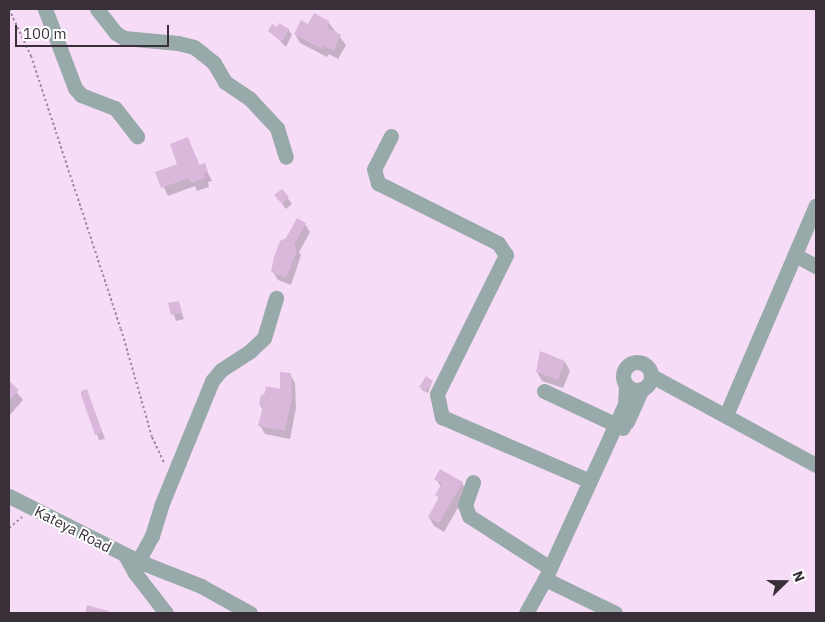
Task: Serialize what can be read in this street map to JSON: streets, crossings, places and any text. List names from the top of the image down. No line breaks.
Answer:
{"streets":{"street":["Kateya Road"]},"scale_bar":"100 m","north":"right"}
